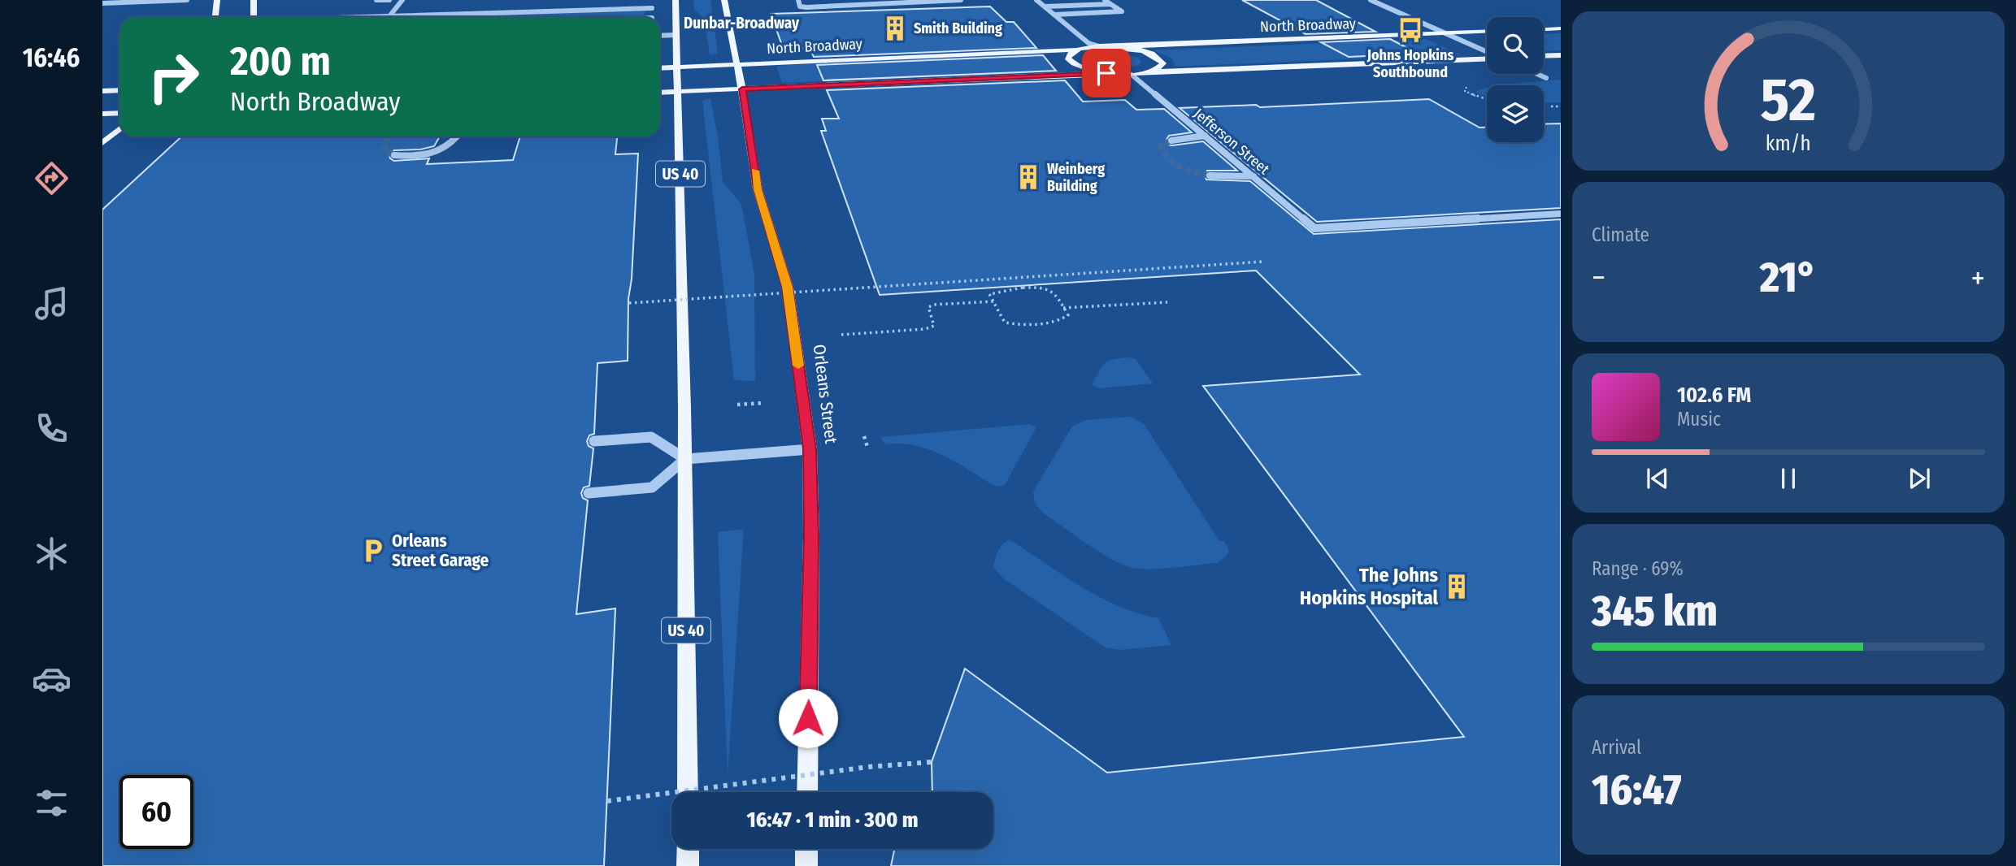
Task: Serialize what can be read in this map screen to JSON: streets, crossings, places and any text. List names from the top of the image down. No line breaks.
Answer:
{"streets":{"main road":["North Broadway","US 40","Orleans Street"],"street":["Jefferson Street"]},"crossings":[["North Broadway","US 40"],["North Broadway","Orleans Street"]],"districts":["Dunbar-Broadway"],"places":{"building":["Smith Building","Weinberg Building","The Johns Hopkins Hospital"],"bus stop":["Johns Hopkins Southbound"],"parking":["Orleans Street Garage"]},"page":{"tabs":"16:46","turn":["200 m","North Broadway"],"tile":["Climate",["Range · 69%","345 km"],["Arrival","16:47"]],"heat":["−","21°","+"],"song":["102.6 FM","Music"],"limit":"60","trip":"16:47 · 1 min · 300 m","gauge":["52","km/h"]}}
